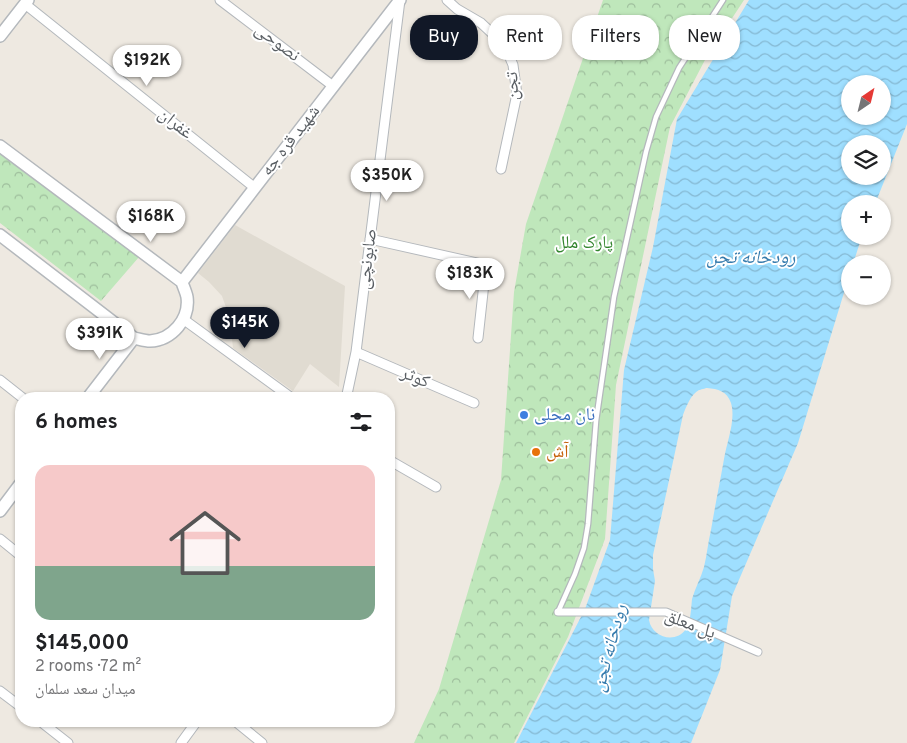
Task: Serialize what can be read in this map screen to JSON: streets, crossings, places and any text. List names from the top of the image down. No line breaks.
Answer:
{"streets":{"street":["نصوحی","تجن","غفران","شهید قره جه","صابونچی","کوثر","پل معلق"]},"crossings":[["نصوحی","شهید قره جه"],["غفران","شهید قره جه"],["شهید قره جه","صابونچی"],["صابونچی","کوثر"]],"water":["رودخانه تجن"],"parks":["پارک ملل"],"places":["نان محلی","آش"],"north":"top right","page":{"chip":["Buy","Rent","Filters","New"],"price":["$192K","$350K","$168K","$183K","$145K","$391K"],"map_buttons":["+","−"],"heading":"6 homes","list":[{"name":"$145,000","note":"2 rooms · 72 m² · میدان سعد سلمان"}]}}
